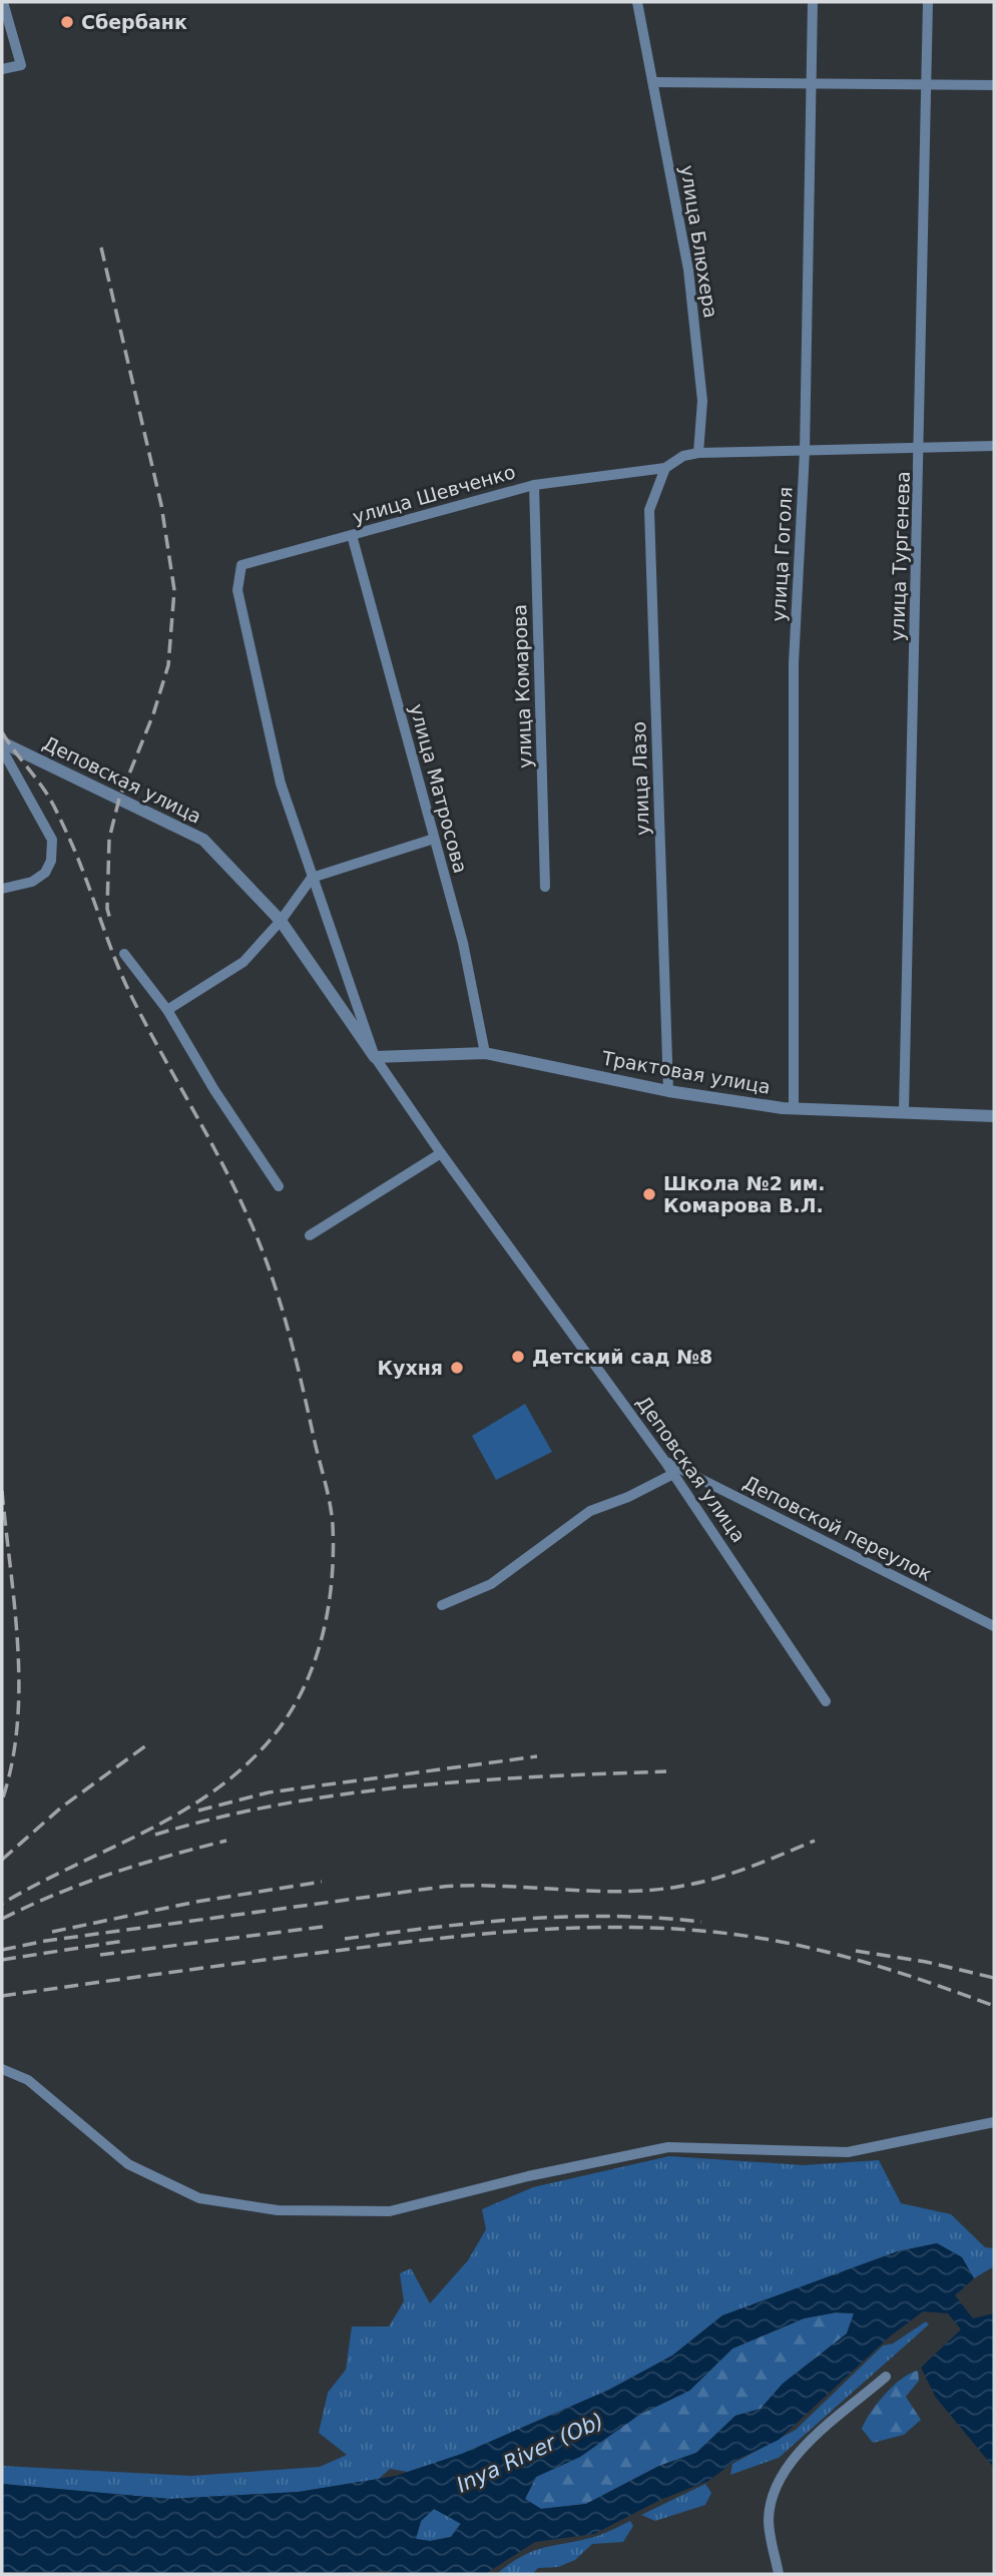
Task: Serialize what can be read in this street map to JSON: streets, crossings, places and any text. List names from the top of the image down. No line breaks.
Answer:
{"streets":{"street":["улица Блюхера","улица Шевченко","улица Гоголя","улица Тургенева","улица Комарова","улица Лазо","Деповская улица","улица Матросова","Трактовая улица","Деповской переулок"]},"crossings":[["улица Шевченко","улица Комарова"],["улица Шевченко","улица Лазо"],["улица Шевченко","Деповская улица"],["улица Шевченко","улица Матросова"],["улица Гоголя","Трактовая улица"],["улица Тургенева","Трактовая улица"],["улица Лазо","Трактовая улица"],["Деповская улица","Трактовая улица"],["Деповская улица","Деповской переулок"],["улица Матросова","Трактовая улица"]],"water":["Inya River (Ob)"],"places":["Сбербанк","Школа №2 им. Комарова В.Л.","Детский сад №8","Кухня"]}
